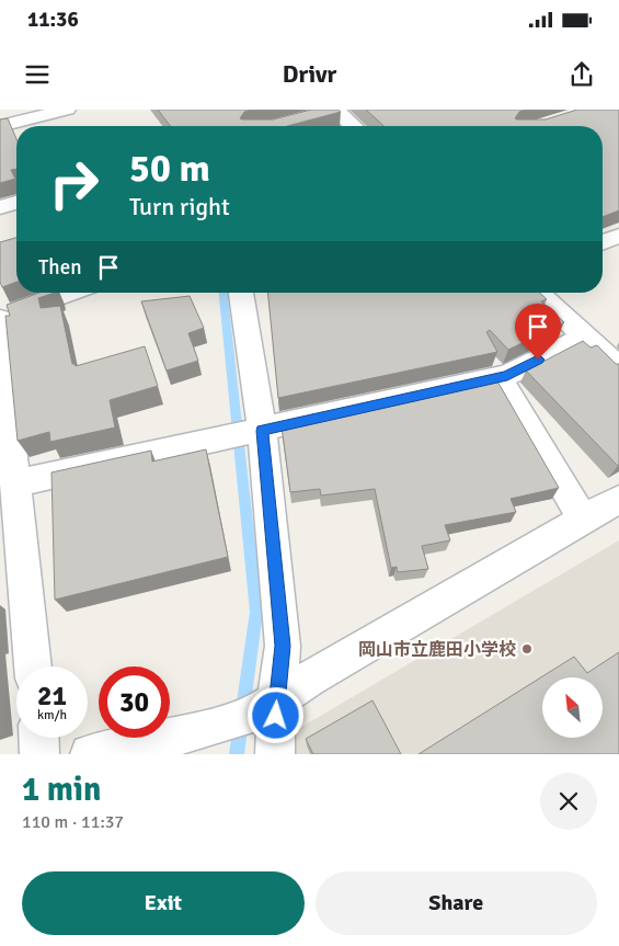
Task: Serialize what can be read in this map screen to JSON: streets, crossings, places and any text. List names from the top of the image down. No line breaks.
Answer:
{"places":["岡山市立鹿田小学校"],"north":"top left","page":{"status":"11:36","header":"Drivr","turn":["50 m","Turn right"],"then":"Then","speed":"21 km/h","limit":"30","heading":["1 min","110 m · 11:37"],"buttons":["Exit","Share"]}}
